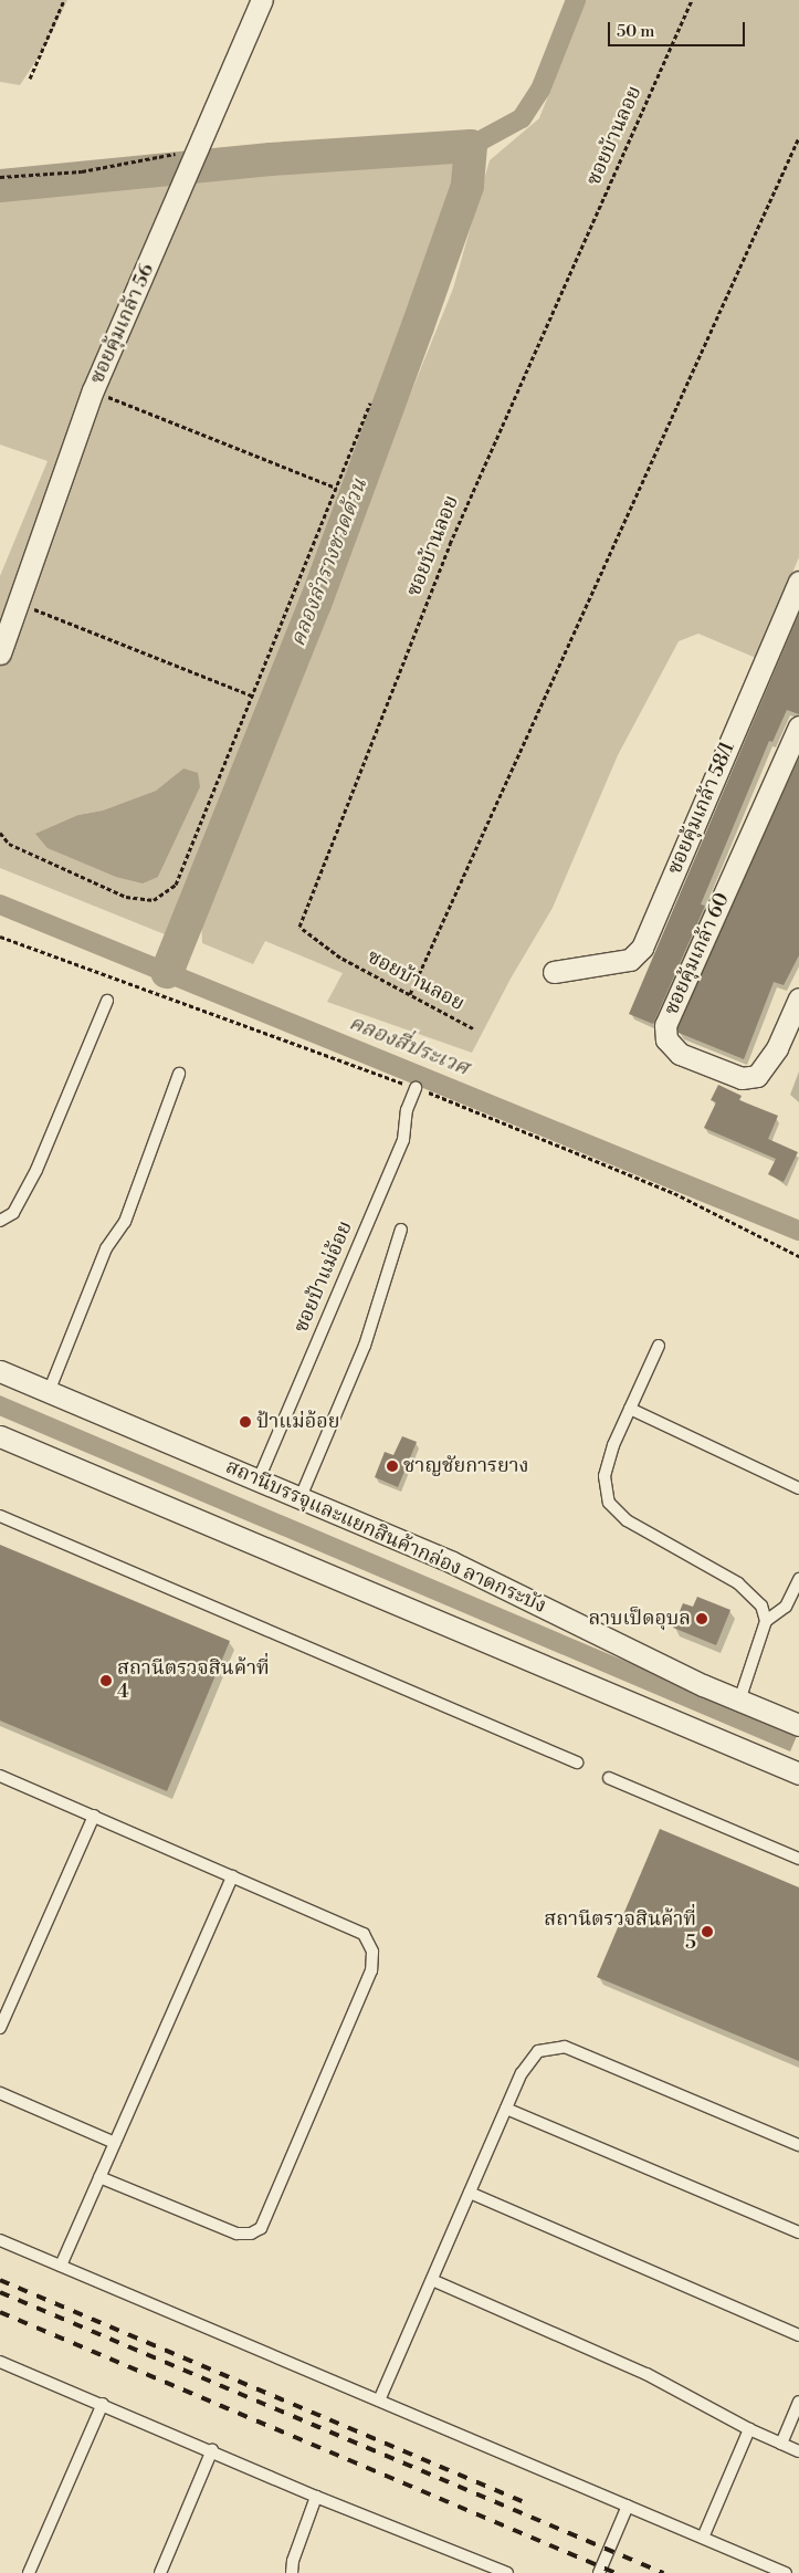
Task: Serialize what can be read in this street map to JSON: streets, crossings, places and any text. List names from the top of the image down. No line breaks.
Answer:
{"streets":{"street":["ซอยคุ้มเกล้า 56","ซอยคุ้มเกล้า 58/1","ซอยคุ้มเกล้า 60","สถานีบรรจุและแยกสินค้ากล่อง ลาดกระบัง"],"lane":["ซอยป้าแม่อ้อย"],"path":["ซอยบ้านลอย"]},"crossings":[["ซอยป้าแม่อ้อย","สถานีบรรจุและแยกสินค้ากล่อง ลาดกระบัง"]],"water":["คลองลำรางชวดด้วน","คลองสี่ประเวศ"],"places":["ป้าแม่อ้อย","ชาญชัยการยาง","ลาบเป็ดอุบล","สถานีตรวจสินค้าที่ 4","สถานีตรวจสินค้าที่ 5"],"scale_bar":"50 m"}
